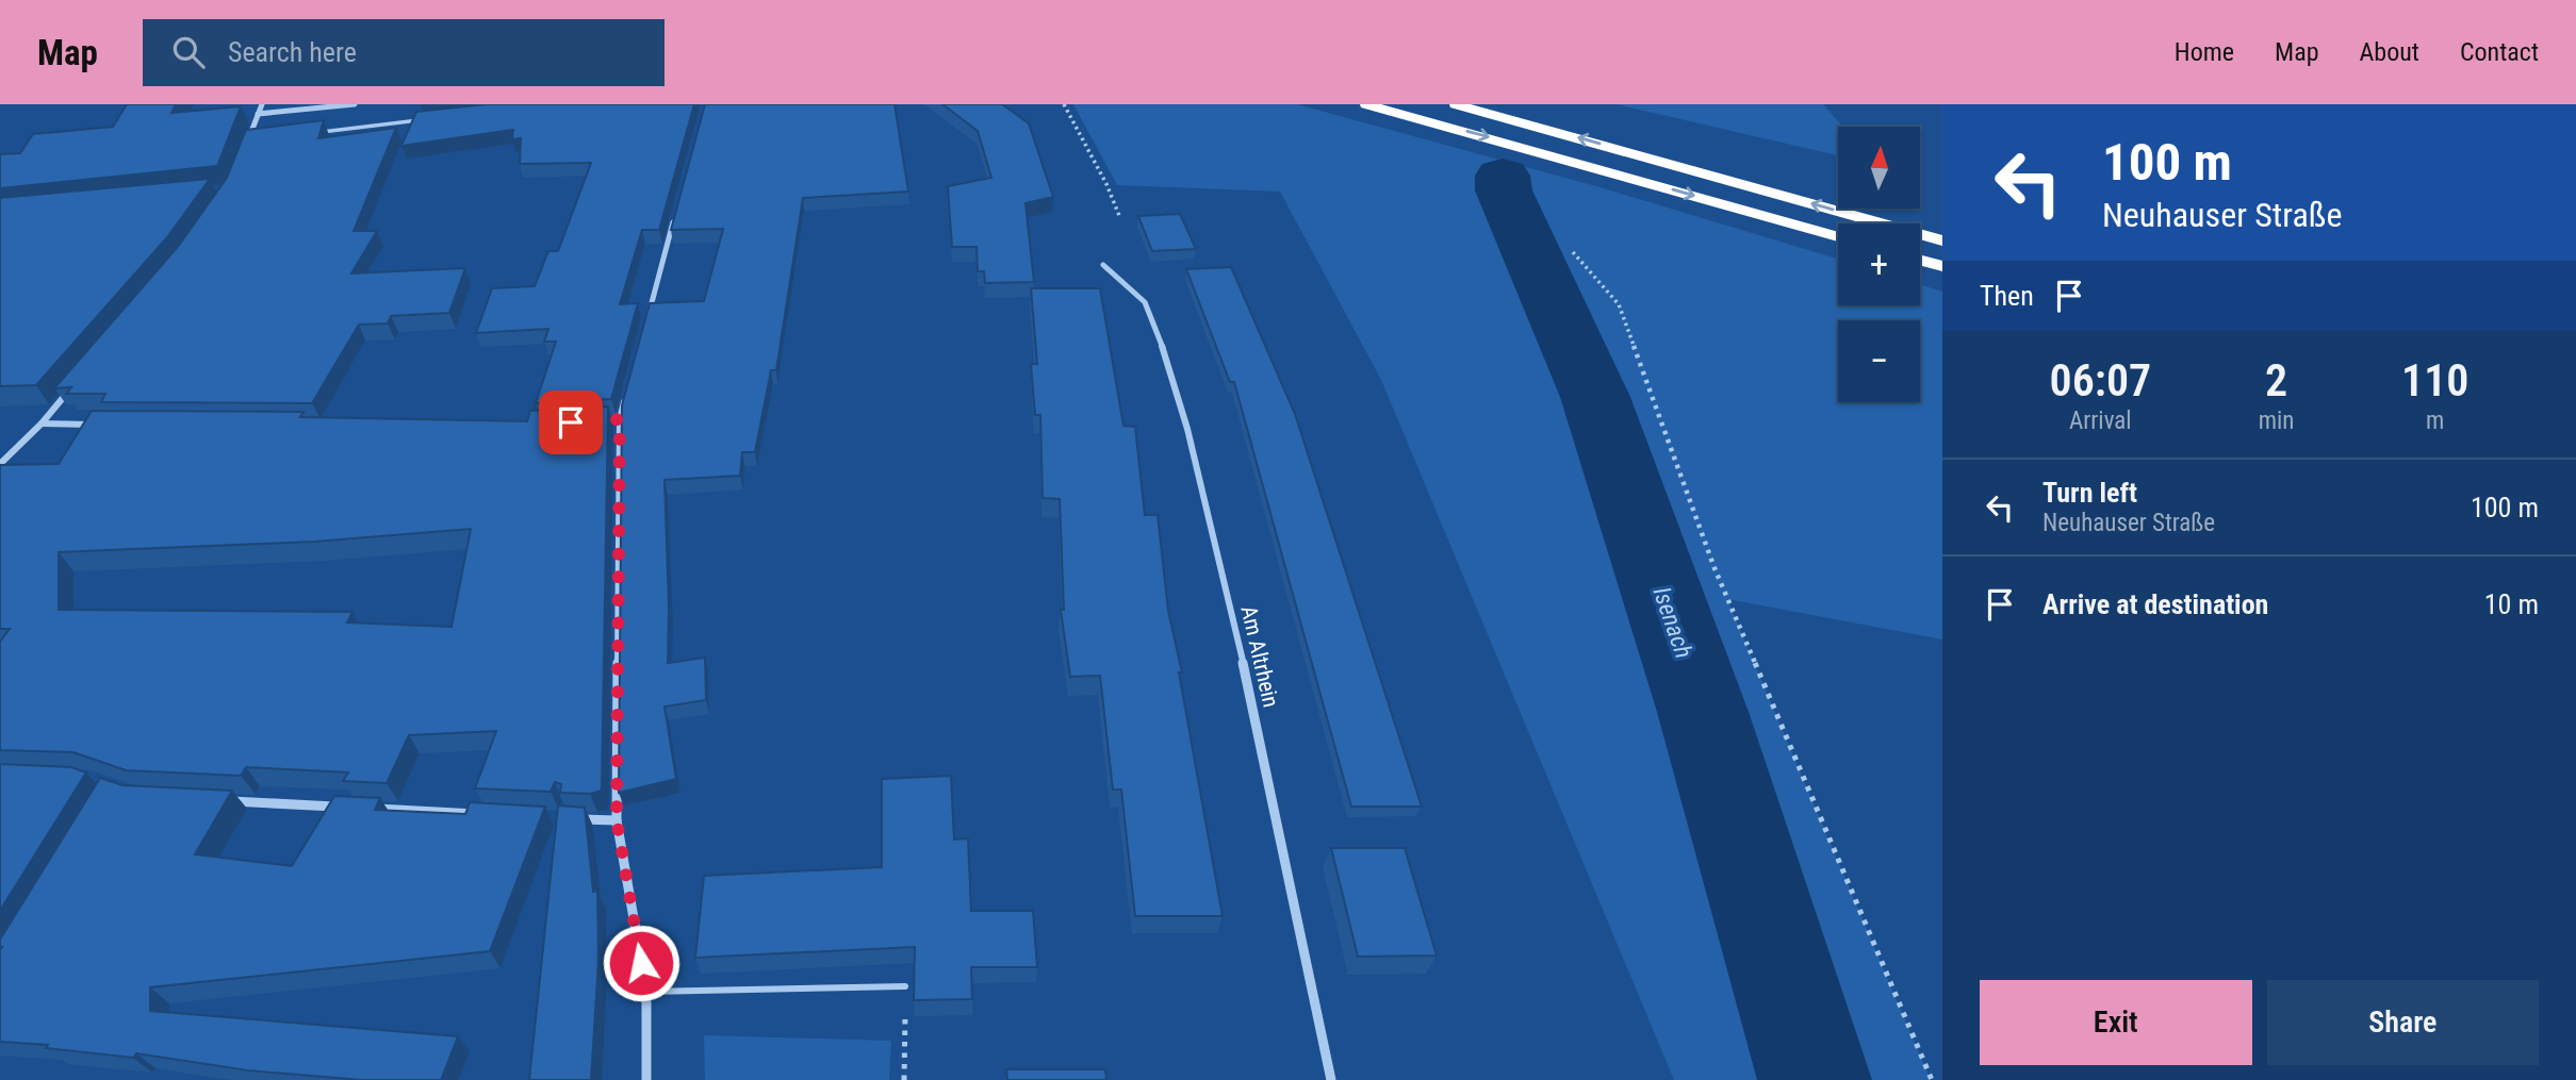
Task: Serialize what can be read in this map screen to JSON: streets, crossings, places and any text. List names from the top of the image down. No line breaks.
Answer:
{"streets":{"street":["Am Altrhein"]},"water":["Isenach"],"north":"top","page":{"header":"Map","search":"Search here","nav":["Home","Map","About","Contact"],"turn":["100 m","Neuhauser Straße"],"map_buttons":["+","−"],"then":"Then","eta":["06:07","Arrival","2","min","110","m"],"list":[{"name":"Turn left","note":"Neuhauser Straße","value":"100 m"},{"name":"Arrive at destination","value":"10 m"}],"buttons":["Exit","Share"]}}
